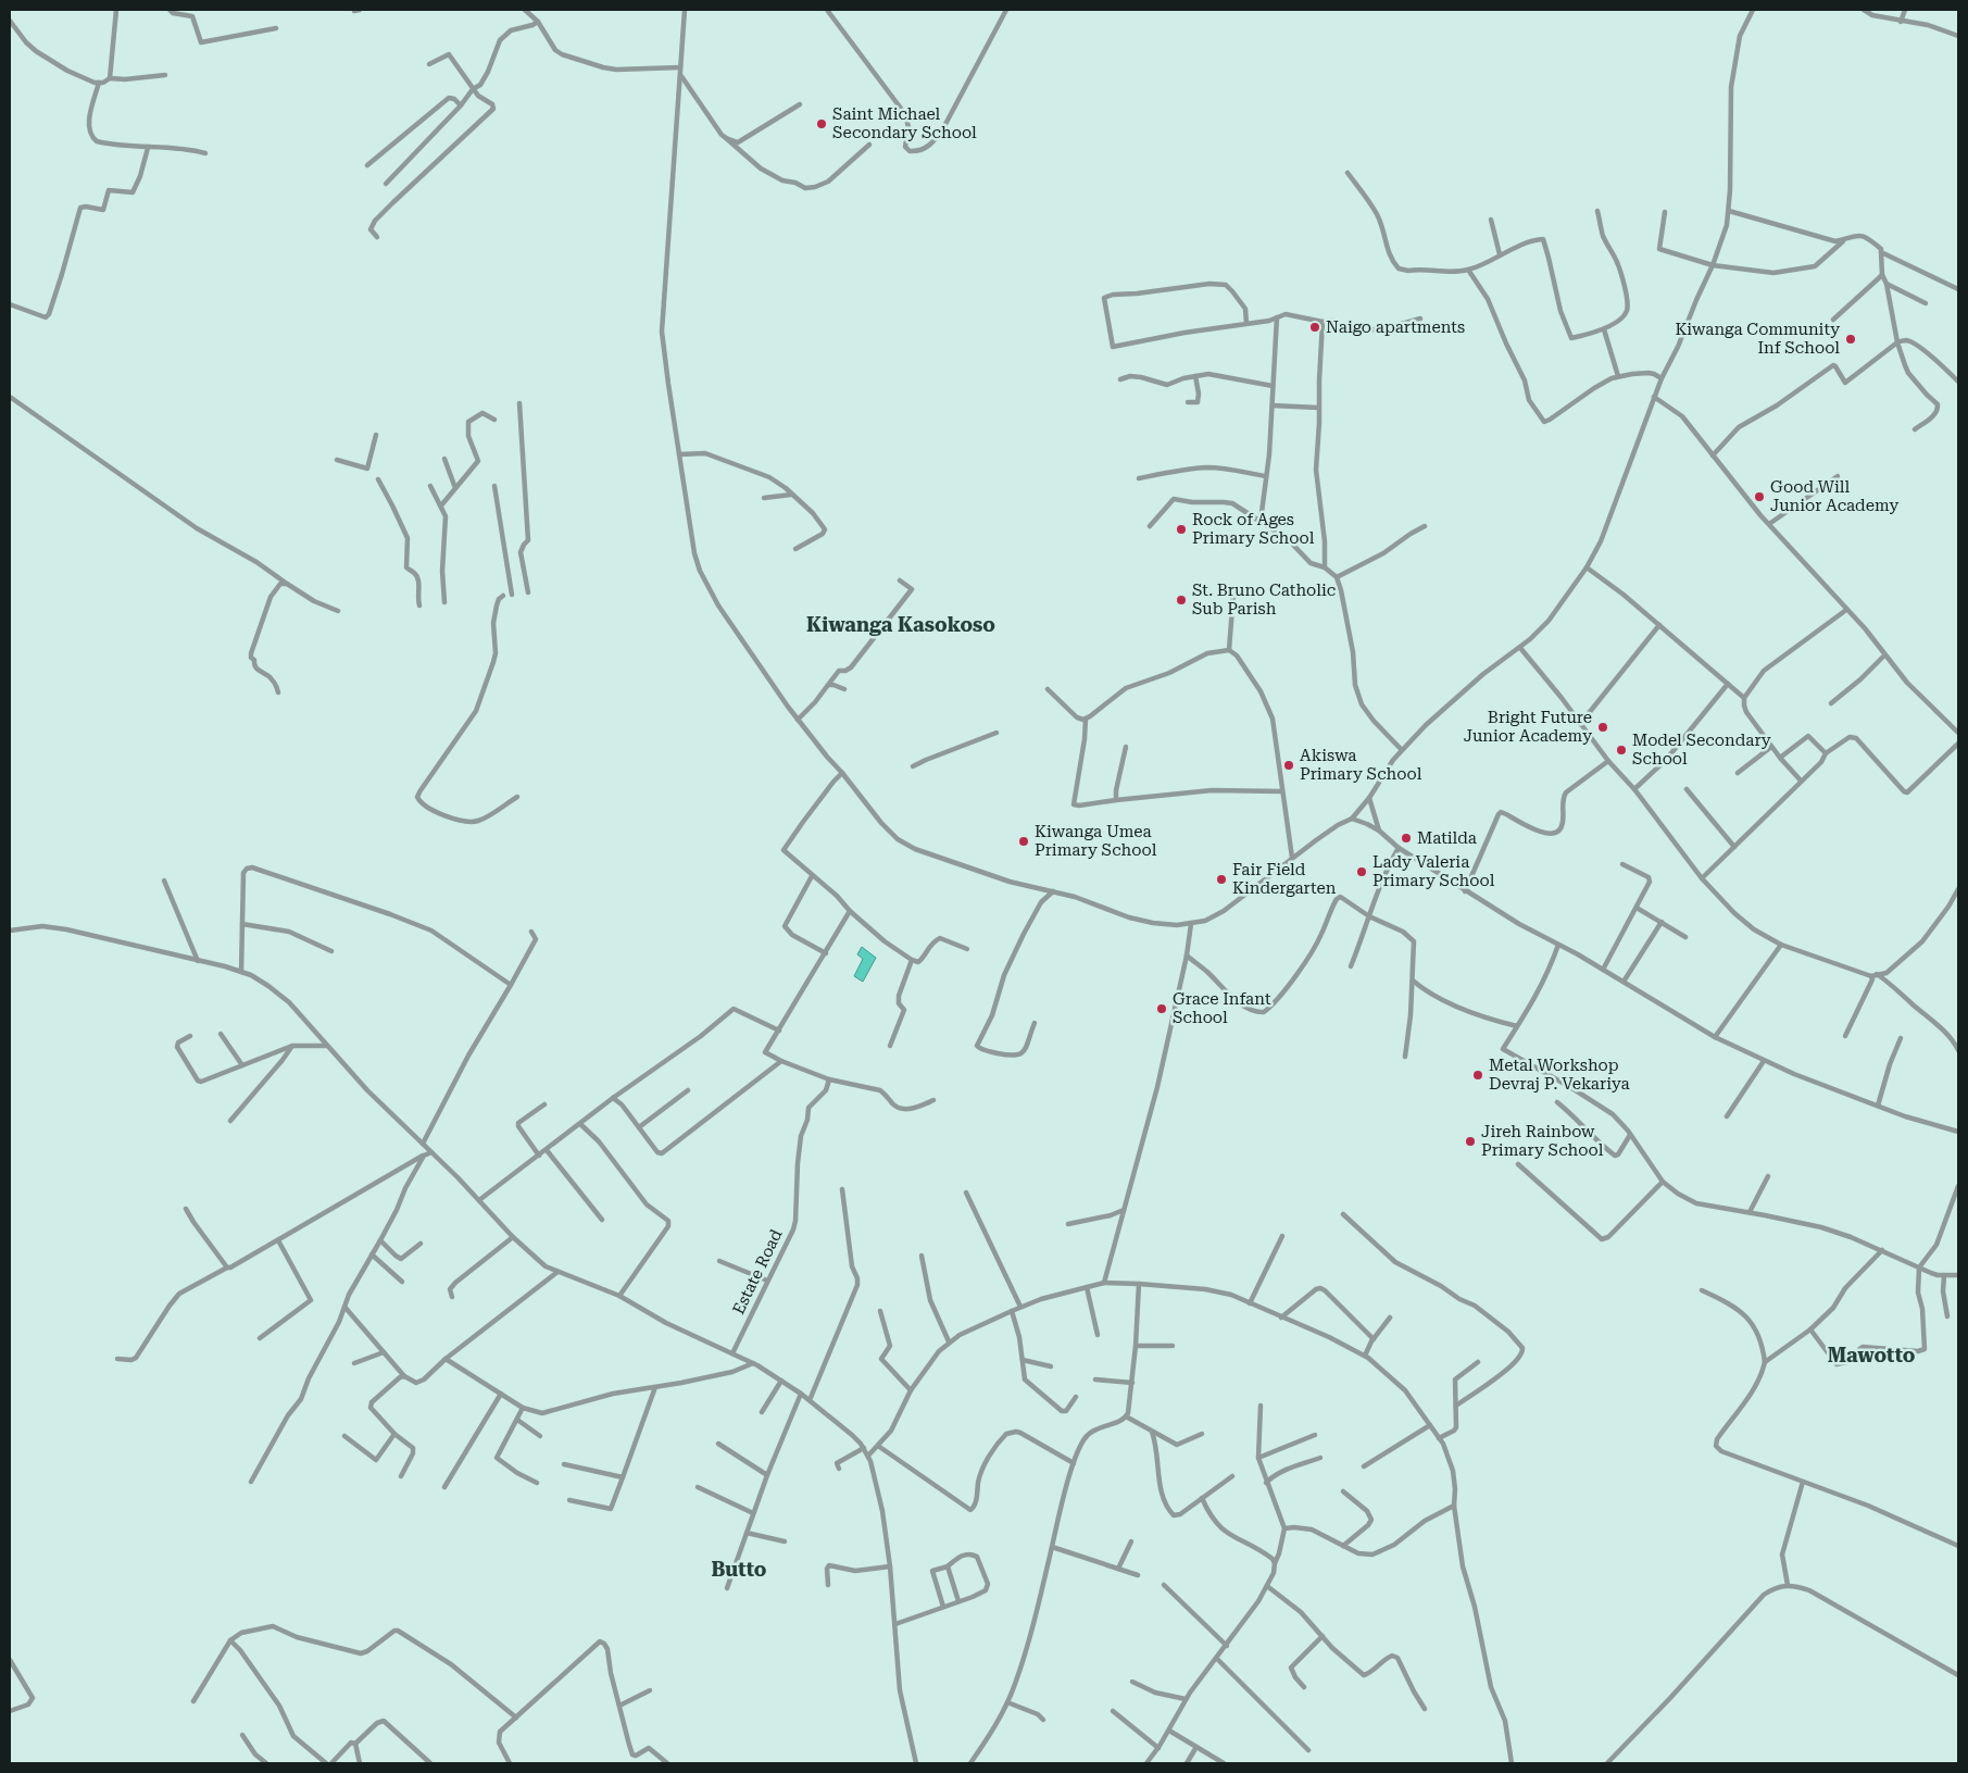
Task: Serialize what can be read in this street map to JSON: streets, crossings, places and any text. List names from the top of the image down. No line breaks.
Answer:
{"streets":{"street":["Estate Road"]},"districts":["Kiwanga Kasokoso","Mawotto","Butto"],"places":["Saint Michael Secondary School","Naigo apartments","Kiwanga Community Inf School","Good Will Junior Academy","Rock of Ages Primary School","St. Bruno Catholic Sub Parish","Bright Future Junior Academy","Model Secondary School","Akiswa Primary School","Matilda","Kiwanga Umea Primary School","Lady Valeria Primary School","Fair Field Kindergarten","Grace Infant School","Metal Workshop Devraj P. Vekariya","Jireh Rainbow Primary School"]}
